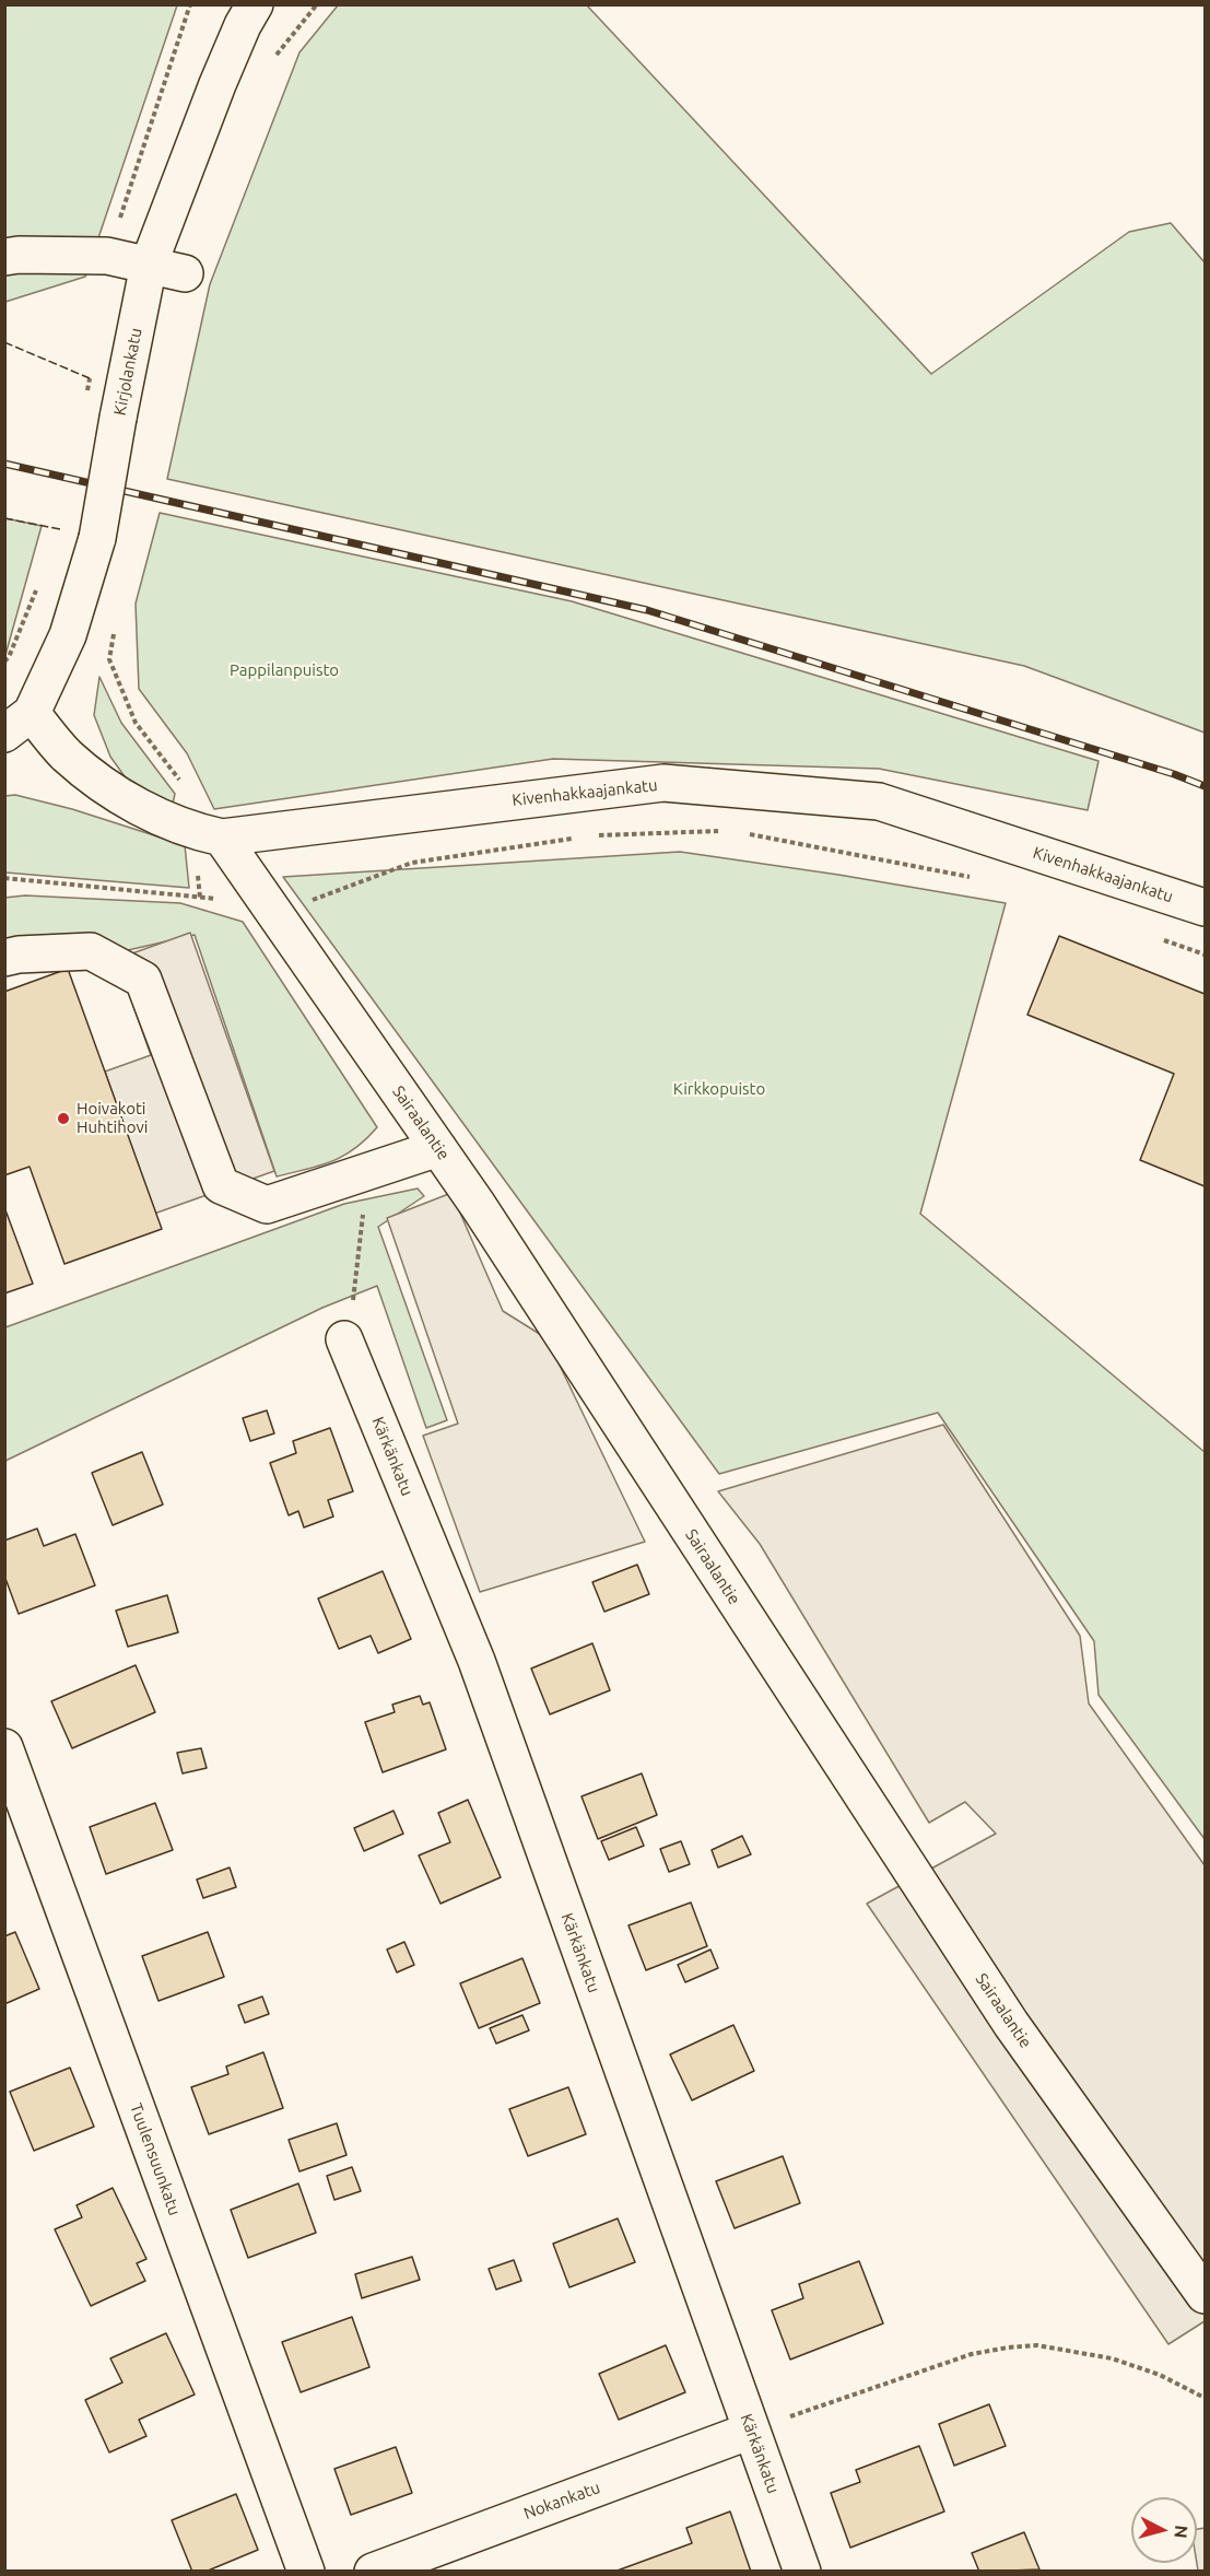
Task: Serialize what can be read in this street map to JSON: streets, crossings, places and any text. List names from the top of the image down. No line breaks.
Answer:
{"streets":{"street":["Kirjolankatu","Kivenhakkaajankatu","Sairaalantie","Kärkänkatu","Tuulensuunkatu","Nokankatu"]},"crossings":[["Kivenhakkaajankatu","Sairaalantie"],["Kärkänkatu","Nokankatu"]],"parks":["Pappilanpuisto","Kirkkopuisto"],"places":["Hoivakoti Huhtihovi"],"north":"right"}
